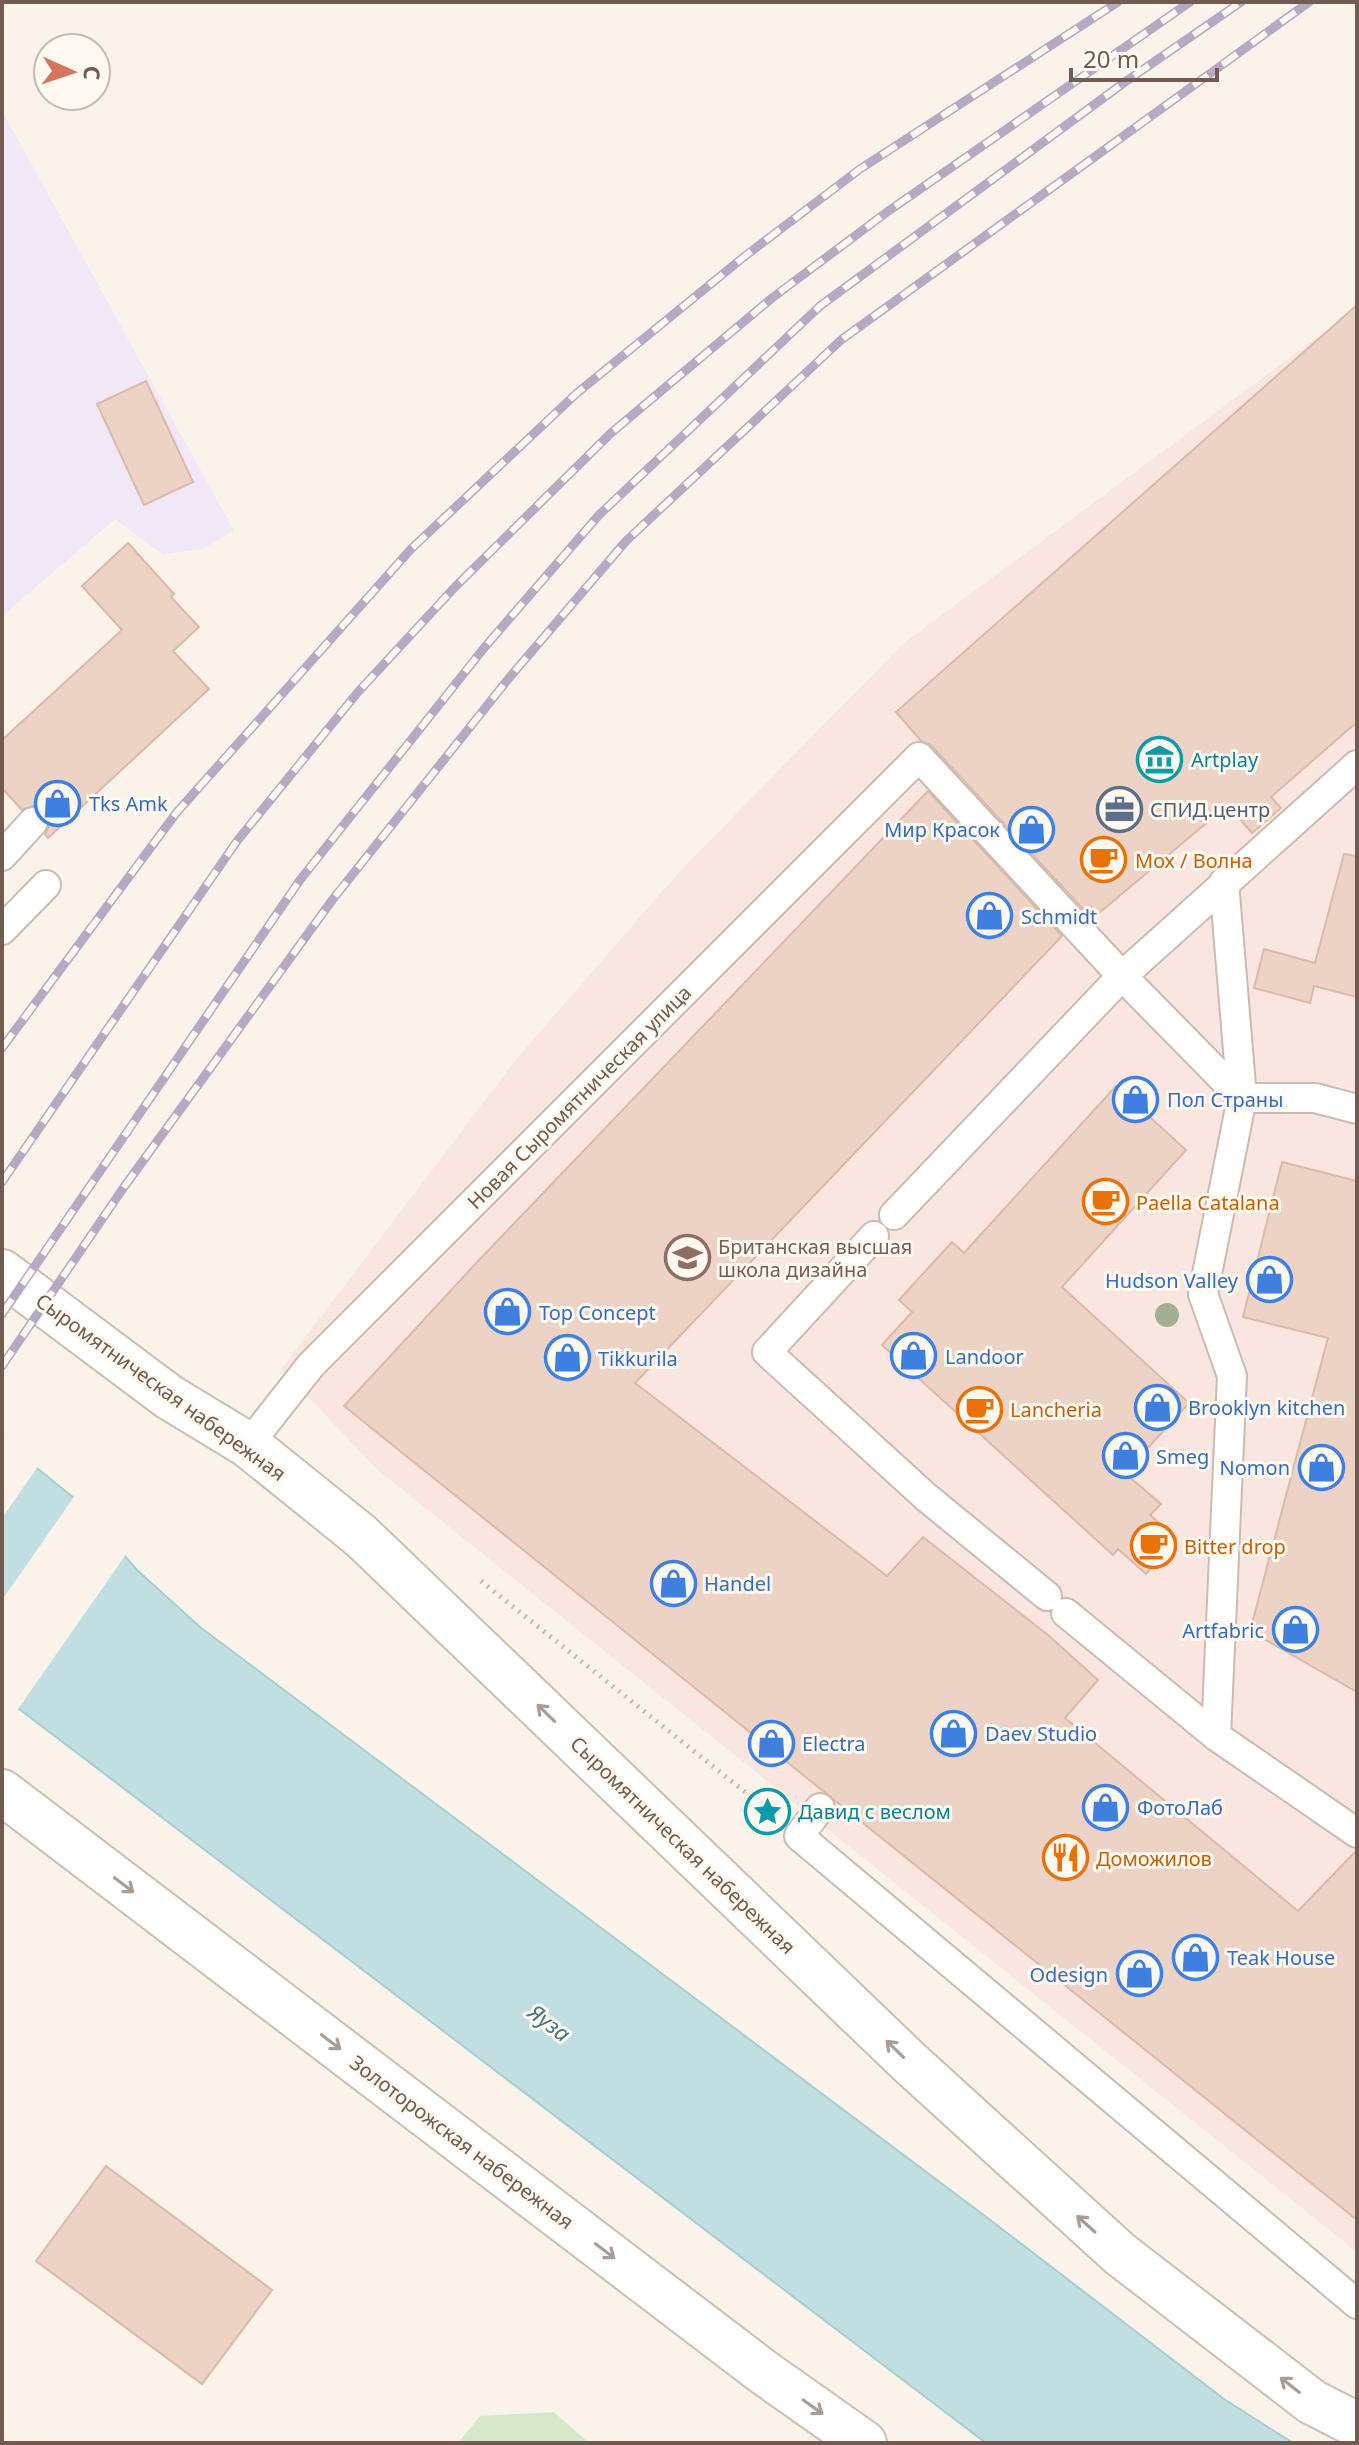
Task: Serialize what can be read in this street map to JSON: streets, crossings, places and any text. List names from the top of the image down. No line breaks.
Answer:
{"streets":{"main road":["Сыромятническая набережная","Золоторожская набережная"],"lane":["Новая Сыромятническая улица"]},"crossings":[["Новая Сыромятническая улица","Сыромятническая набережная"]],"one_way":["Сыромятническая набережная","Золоторожская набережная"],"water":["Яуза"],"places":{"museum":["Artplay"],"shop":["Tks Amk","Мир Красок","Schmidt","Пол Страны","Hudson Valley","Top Concept","Landoor","Tikkurila","Brooklyn kitchen","Smeg","Nomon","Handel","Artfabric","Daev Studio","Electra","ФотоЛаб","Teak House","Odesign"],"office":["СПИД.центр"],"cafe":["Мох / Волна","Paella Catalana","Lancheria","Bitter drop"],"school or university":["Британская высшая школа дизайна"],"place":["Давид с веслом"],"restaurant":["Доможилов"]},"scale_bar":"20 m","north":"right"}
